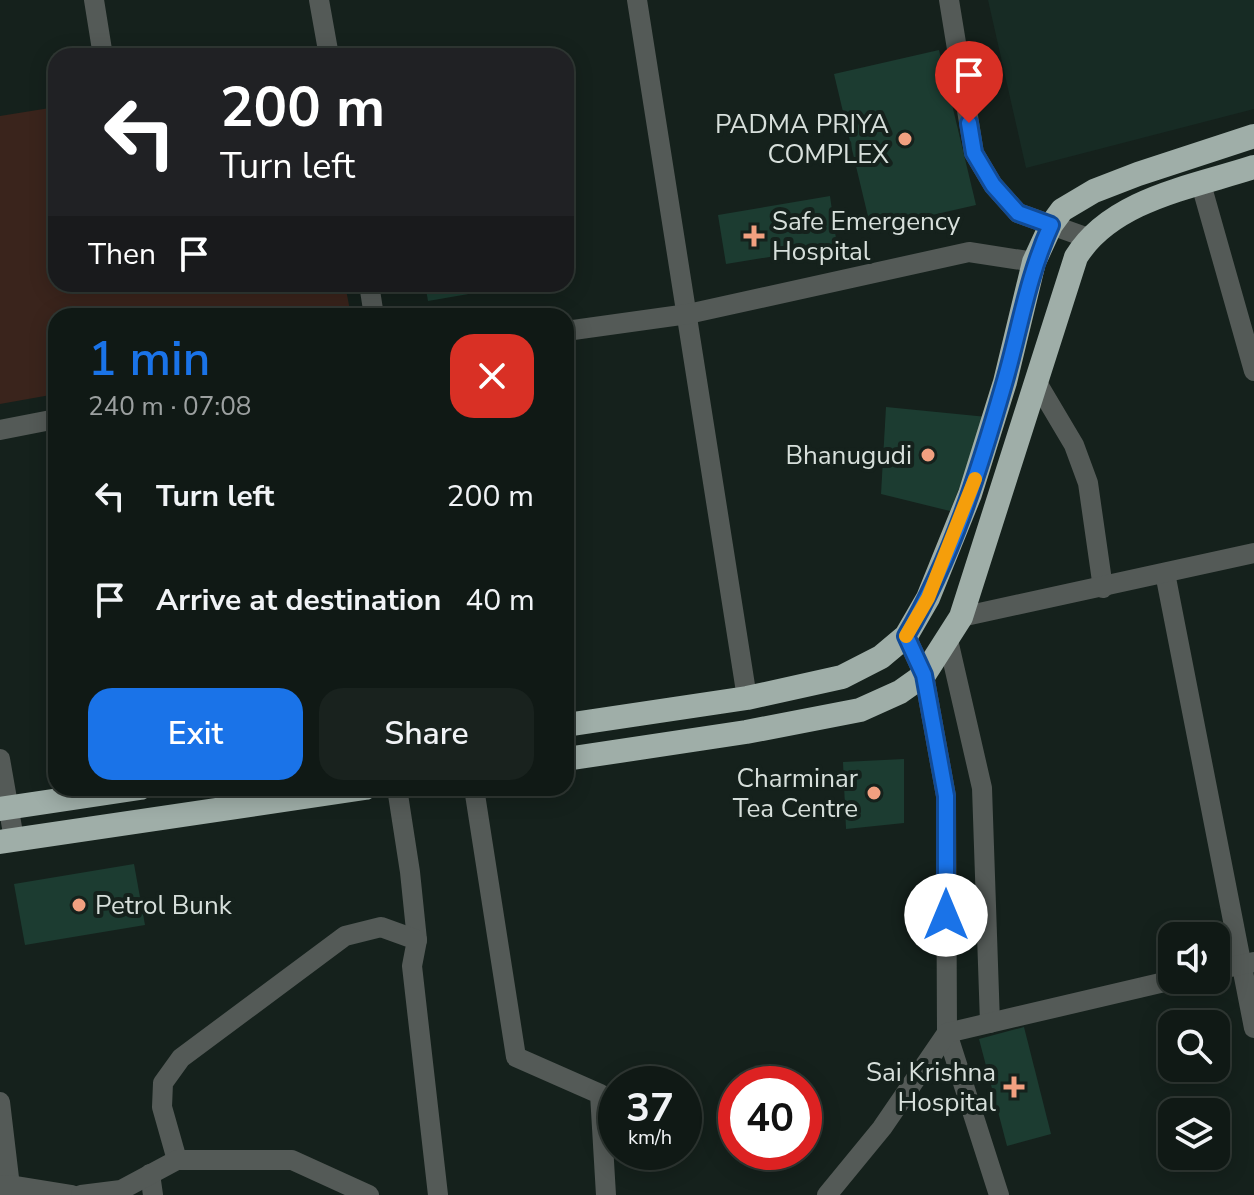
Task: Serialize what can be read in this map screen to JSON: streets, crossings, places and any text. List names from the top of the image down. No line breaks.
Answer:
{"places":{"other":["PADMA PRIYA COMPLEX","Bhanugudi","Charminar Tea Centre","Petrol Bunk"],"health":["Safe Emergency Hospital","Sai Krishna Hospital"]},"page":{"turn":["200 m","Turn left"],"then":"Then","heading":["1 min","240 m · 07:08"],"list":[{"name":"Turn left","value":"200 m"},{"name":"Arrive at destination","value":"40 m"}],"buttons":["Exit","Share"],"speed":"37 km/h","limit":"40"}}
